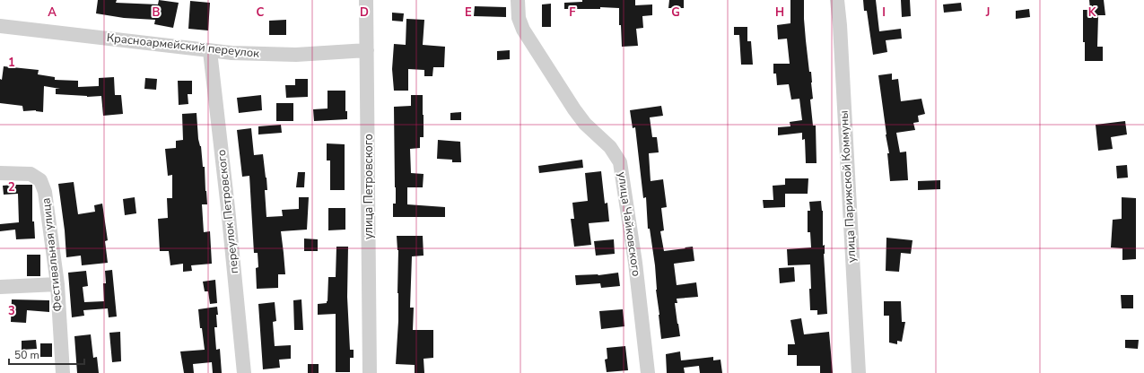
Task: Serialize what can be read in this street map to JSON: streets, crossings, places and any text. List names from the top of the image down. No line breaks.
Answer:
{"streets":{"street":["Красноармейский переулок","улица Петровского","улица Парижской Коммуны","переулок Петровского","улица Чайковского","Фестивальная улица"]},"crossings":[["Красноармейский переулок","улица Петровского"],["Красноармейский переулок","переулок Петровского"]],"scale_bar":"50 m","grid":{"columns":["A","B","C","D","E","F","G","H","I","J","K"],"rows":["1","2","3"]}}
